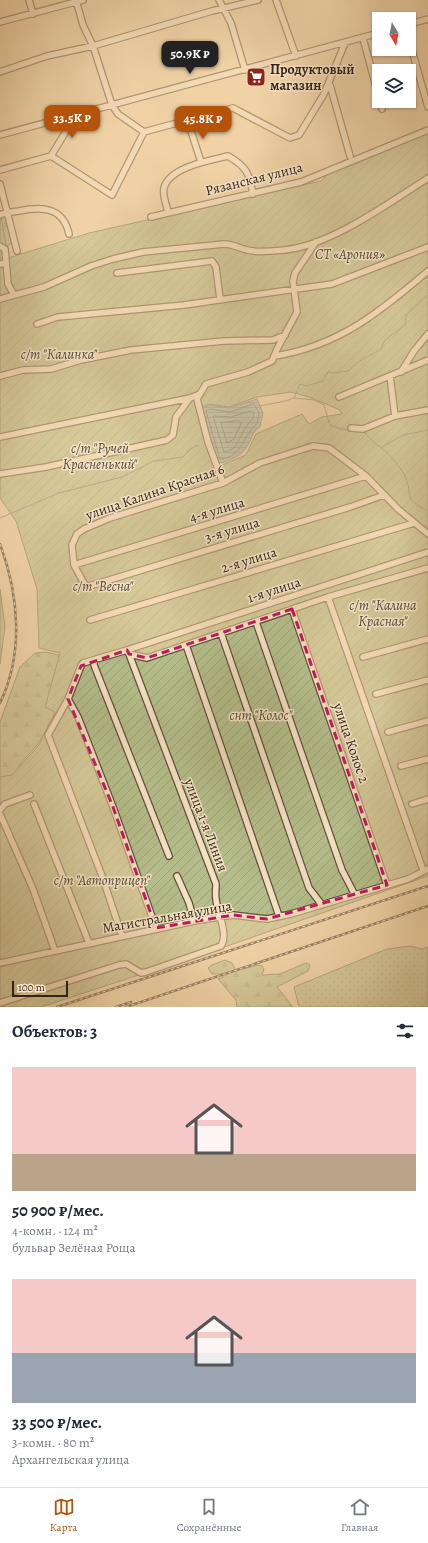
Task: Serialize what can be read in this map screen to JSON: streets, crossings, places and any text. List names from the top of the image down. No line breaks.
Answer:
{"streets":{"street":["Рязанская улица","улица Калина Красная 6","4-я улица","3-я улица","2-я улица","1-я улица","улица Колос 2","улица 1-я Линия","Магистральная улица"]},"crossings":[["улица Калина Красная 6","4-я улица"],["улица Калина Красная 6","3-я улица"],["улица Калина Красная 6","2-я улица"],["4-я улица","3-я улица"],["1-я улица","улица Колос 2"],["1-я улица","улица 1-я Линия"],["1-я улица","Магистральная улица"],["улица Колос 2","Магистральная улица"],["улица 1-я Линия","Магистральная улица"]],"parks":["СТ «Арония»","с/т \"Калинка\"","с/т \"Ручей Красненький\"","с/т \"Весна\"","с/т \"Калина Красная\"","снт \"Колос\"","с/т \"Автоприцеп\""],"places":{"supermarket":["Продуктовый магазин"]},"scale_bar":"100 m","north":"bottom","page":{"price":["50.9K ₽","33.5K ₽","45.8K ₽"],"scale":"100 m","heading":"Объектов: 3","list":[{"name":"50 900 ₽/мес.","note":"4-комн. · 124 m² · бульвар Зелёная Роща"},{"name":"33 500 ₽/мес.","note":"3-комн. · 80 m² · Архангельская улица"}],"tabs":["Карта","Сохранённые","Главная"]}}
